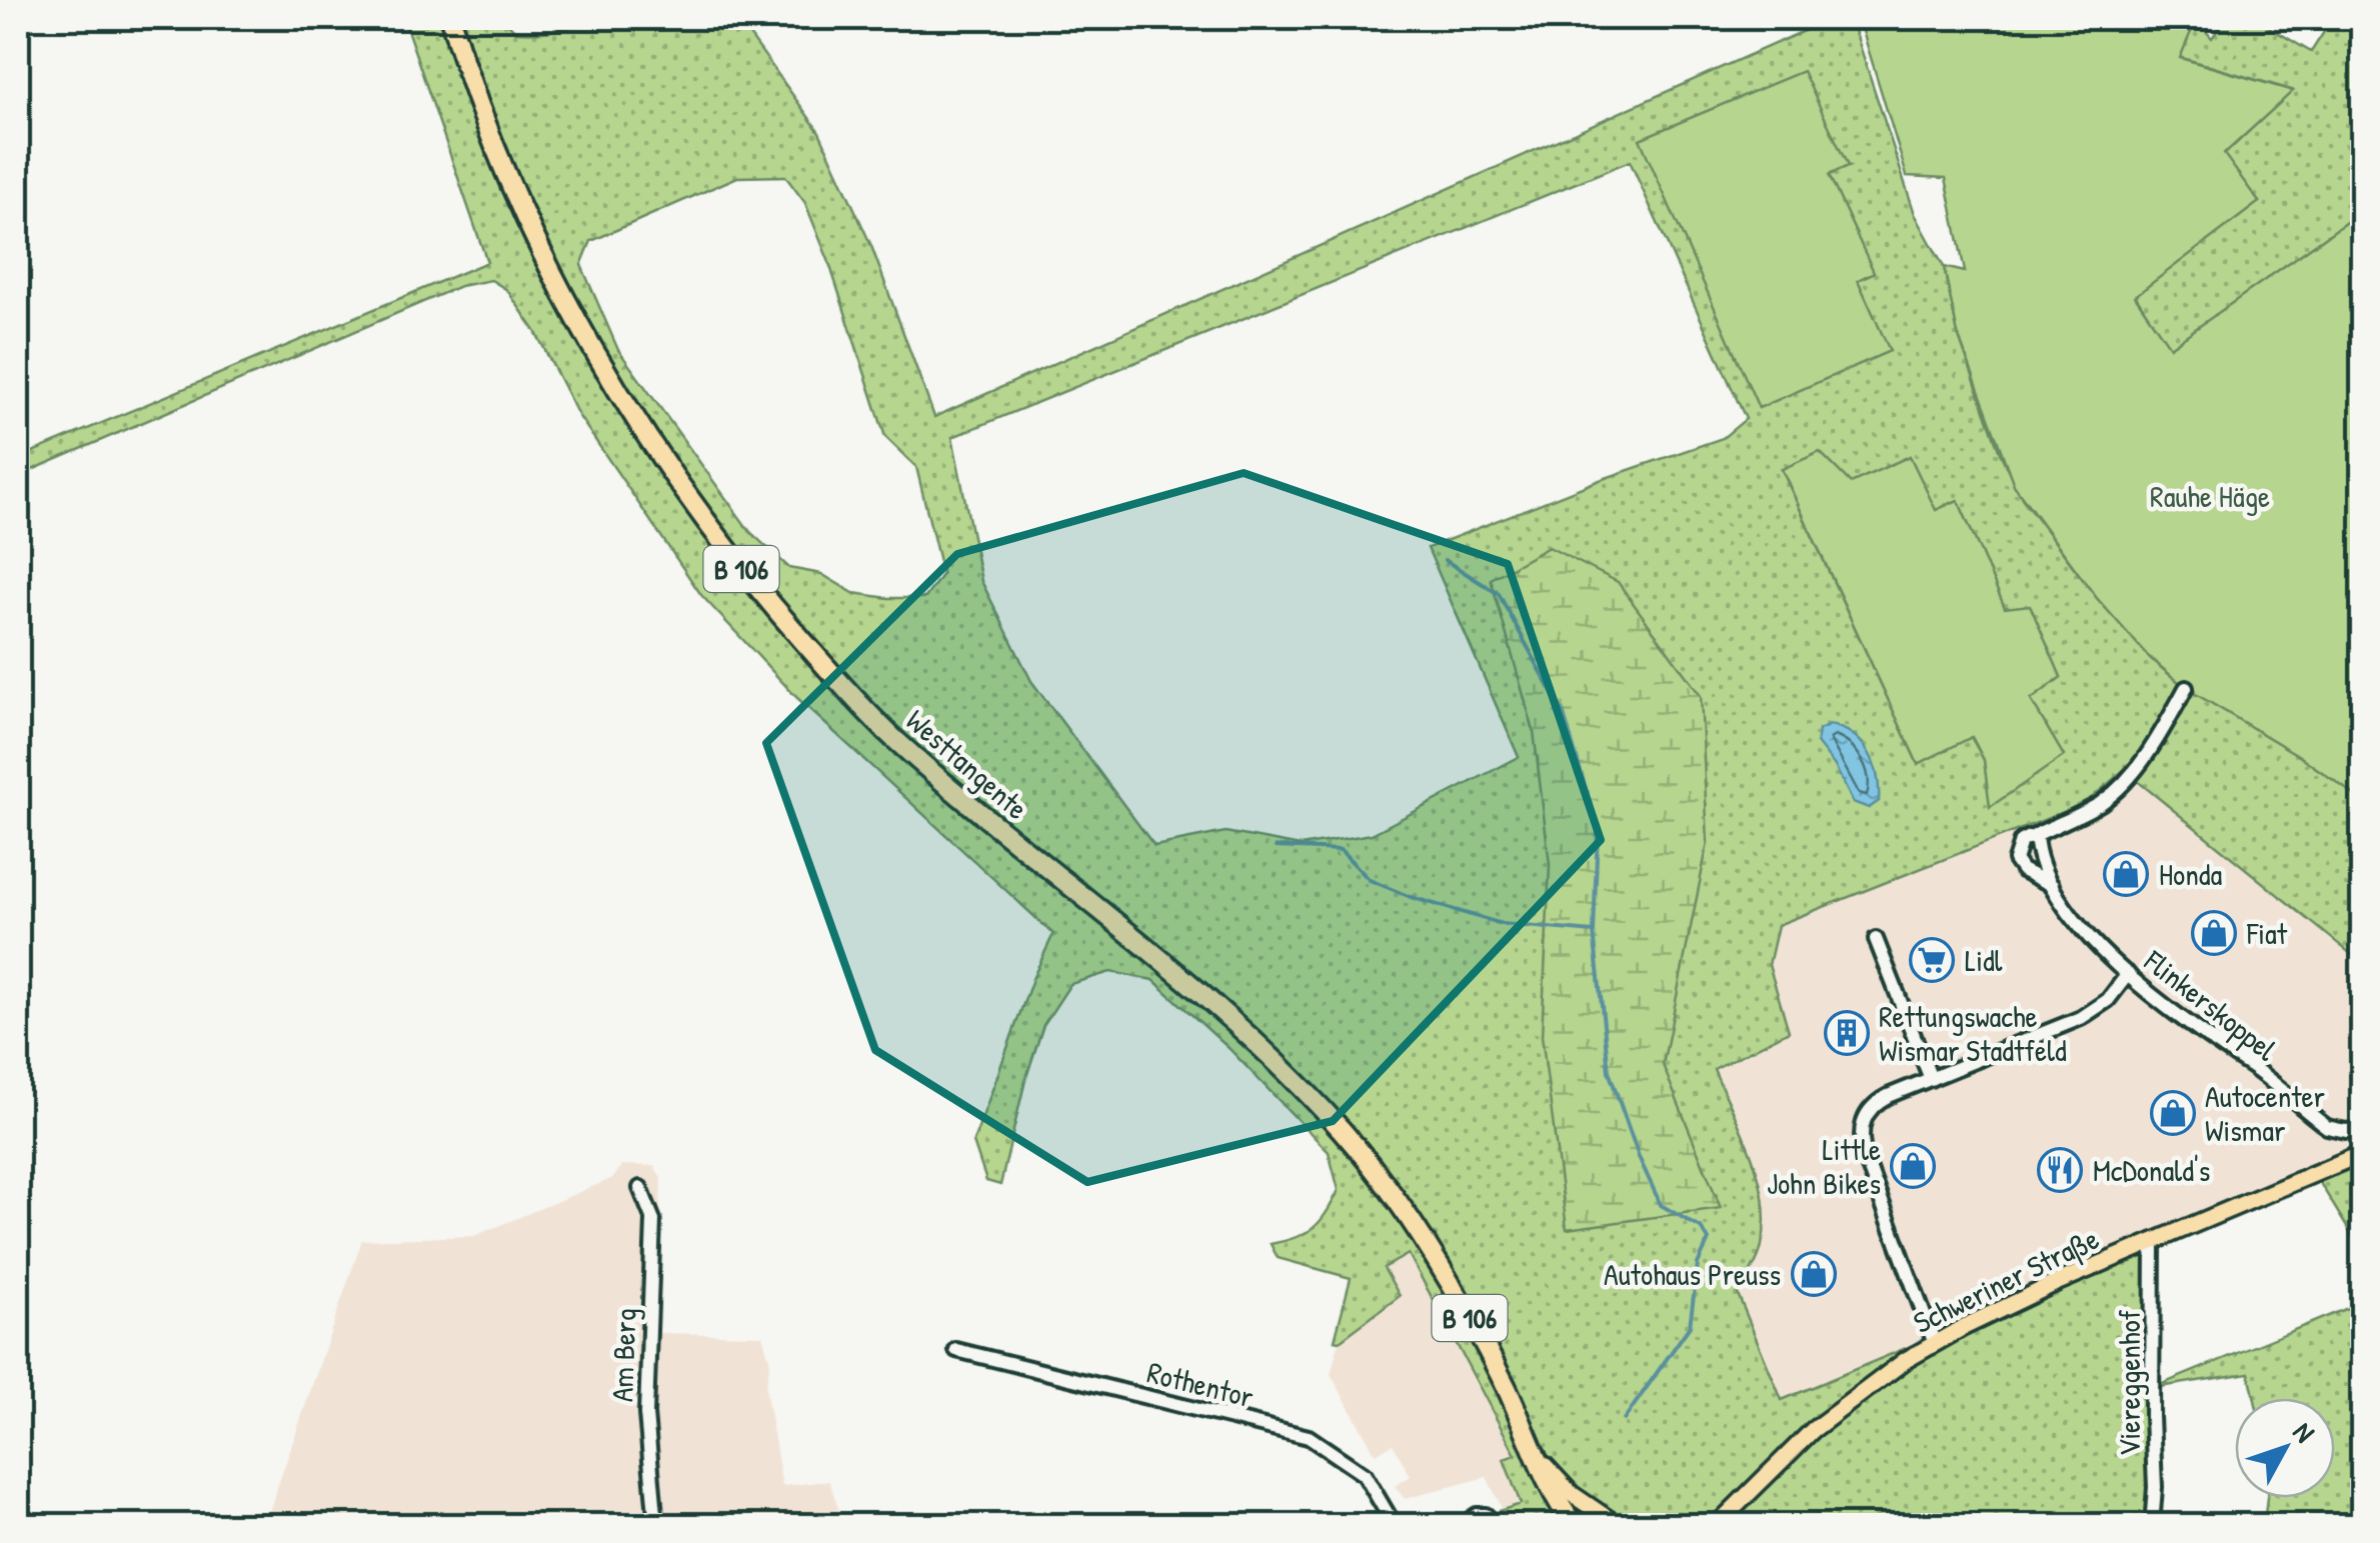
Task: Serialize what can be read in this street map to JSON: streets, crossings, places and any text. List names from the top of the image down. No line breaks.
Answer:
{"streets":{"highway":["B 106","Westtangente"],"main road":["Schweriner Straße"],"street":["Flinkerskoppel","Am Berg","Viereggenhof","Rothentor"]},"crossings":[["Schweriner Straße","Viereggenhof"]],"parks":["Rauhe Häge"],"places":{"shop":["Honda","Fiat","Autocenter Wismar","Little John Bikes","Autohaus Preuss"],"supermarket":["Lidl"],"building":["Rettungswache Wismar Stadtfeld"],"restaurant":["McDonald's"]},"north":"top right"}
